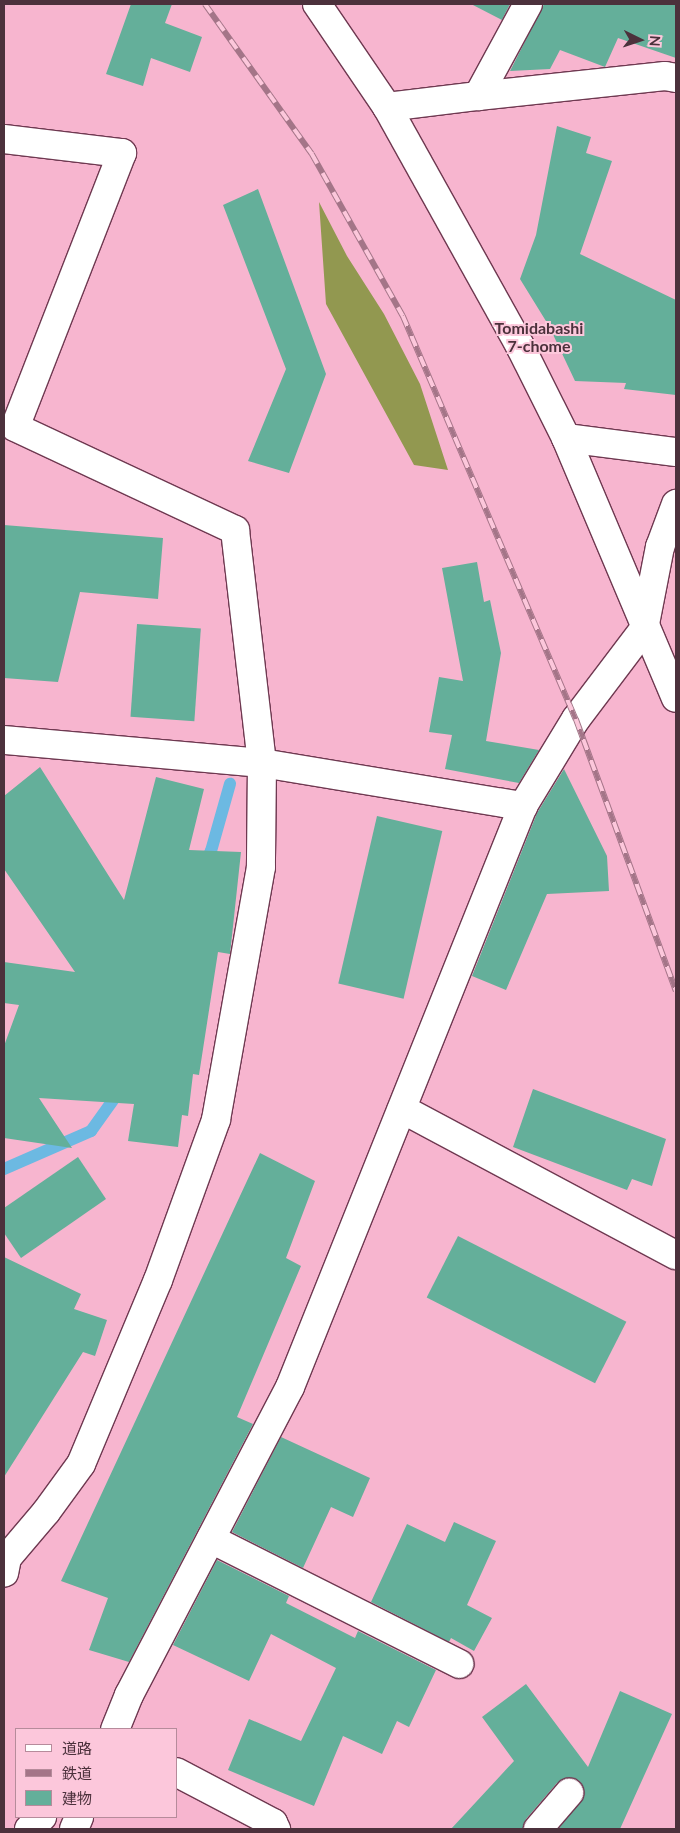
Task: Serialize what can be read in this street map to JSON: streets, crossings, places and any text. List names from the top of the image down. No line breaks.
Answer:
{"districts":["Tomidabashi 7-chome"],"legend":["道路","鉄道","建物"],"north":"right"}
